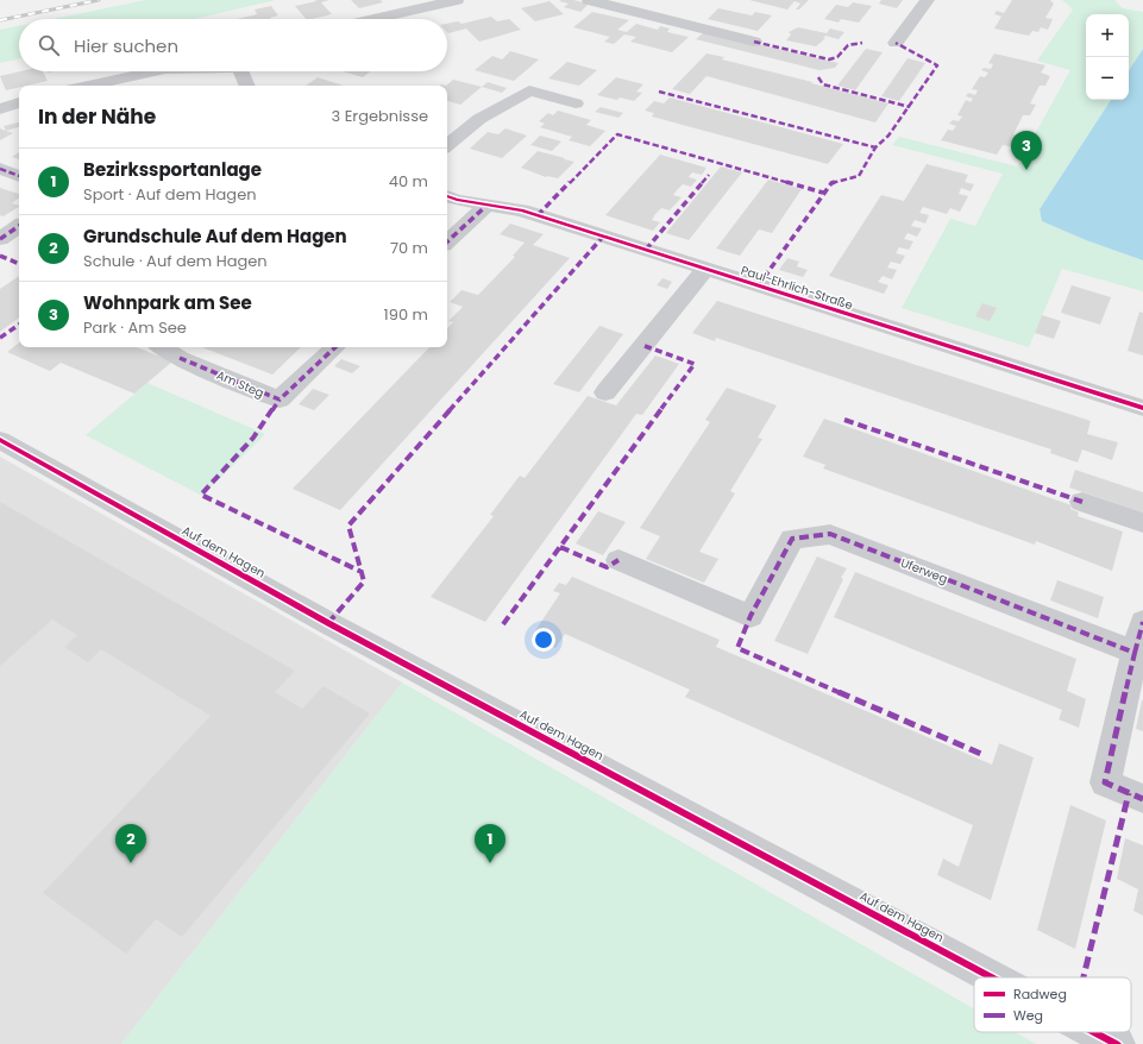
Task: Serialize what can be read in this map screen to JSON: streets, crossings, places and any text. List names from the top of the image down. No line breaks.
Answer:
{"streets":{"street":["Paul-Ehrlich-Straße","Am Steg","Auf dem Hagen","Uferweg"]},"legend":["Radweg","Weg"],"page":{"map_buttons":["+","−"],"search":"Hier suchen","heading":["In der Nähe","3 Ergebnisse"],"pins":["3","1","2"],"list":[{"mark":"1","name":"Bezirkssportanlage","note":"Sport · Auf dem Hagen","value":"40 m"},{"mark":"2","name":"Grundschule Auf dem Hagen","note":"Schule · Auf dem Hagen","value":"70 m"},{"mark":"3","name":"Wohnpark am See","note":"Park · Am See","value":"190 m"}]}}
